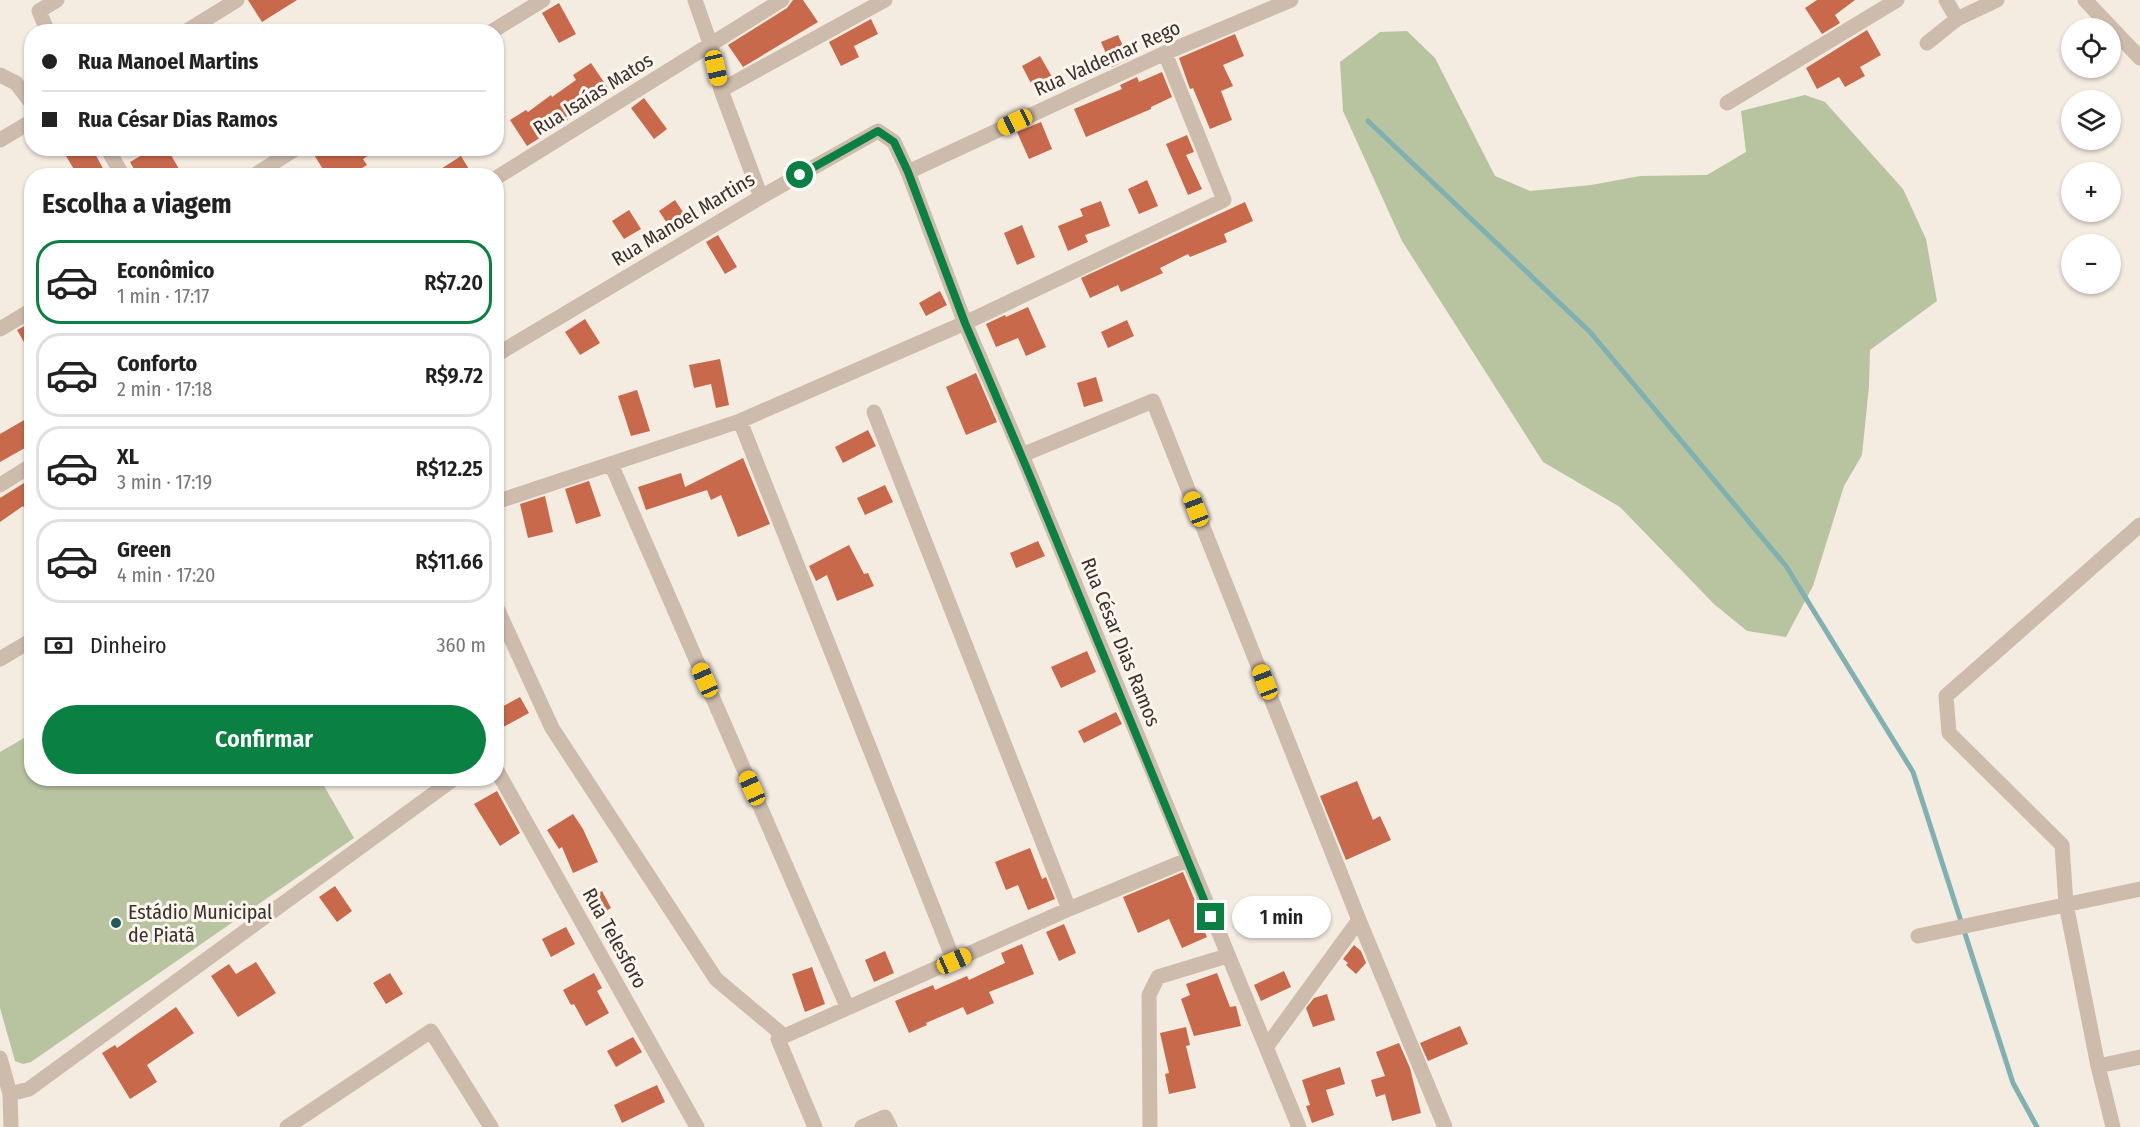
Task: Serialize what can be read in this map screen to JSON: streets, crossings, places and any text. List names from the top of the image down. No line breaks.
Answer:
{"streets":{"street":["Rua Valdemar Rego","Rua Isaías Matos","Rua Manoel Martins","Rua César Dias Ramos","Rua Telesforo"]},"crossings":[["Rua Valdemar Rego","Rua Manoel Martins"],["Rua Valdemar Rego","Rua César Dias Ramos"],["Rua Manoel Martins","Rua César Dias Ramos"]],"places":["Estádio Municipal de Piatã"],"page":{"map_buttons":["+","−"],"banner":["Rua Manoel Martins","Rua César Dias Ramos"],"heading":"Escolha a viagem","list":[{"name":"Econômico","note":"1 min · 17:17","value":"R$7.20"},{"name":"Conforto","note":"2 min · 17:18","value":"R$9.72"},{"name":"XL","note":"3 min · 17:19","value":"R$12.25"},{"name":"Green","note":"4 min · 17:20","value":"R$11.66"}],"pay":["Dinheiro","360 m"],"buttons":"Confirmar","bubble":"1 min"}}
